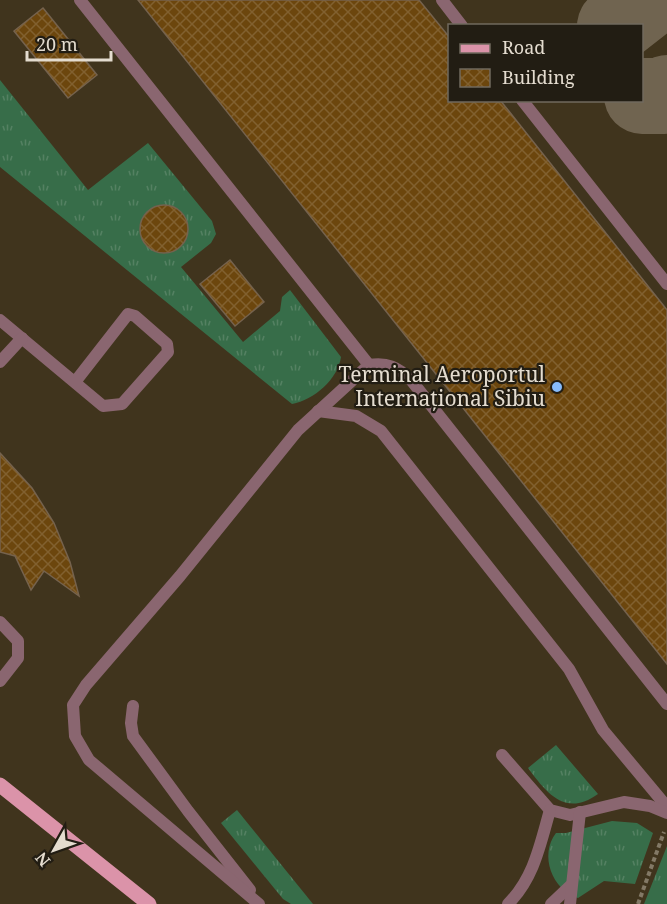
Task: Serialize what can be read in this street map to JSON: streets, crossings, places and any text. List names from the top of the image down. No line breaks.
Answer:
{"places":["Terminal Aeroportul Internațional Sibiu"],"legend":["Road","Building"],"scale_bar":"20 m","north":"bottom left"}
